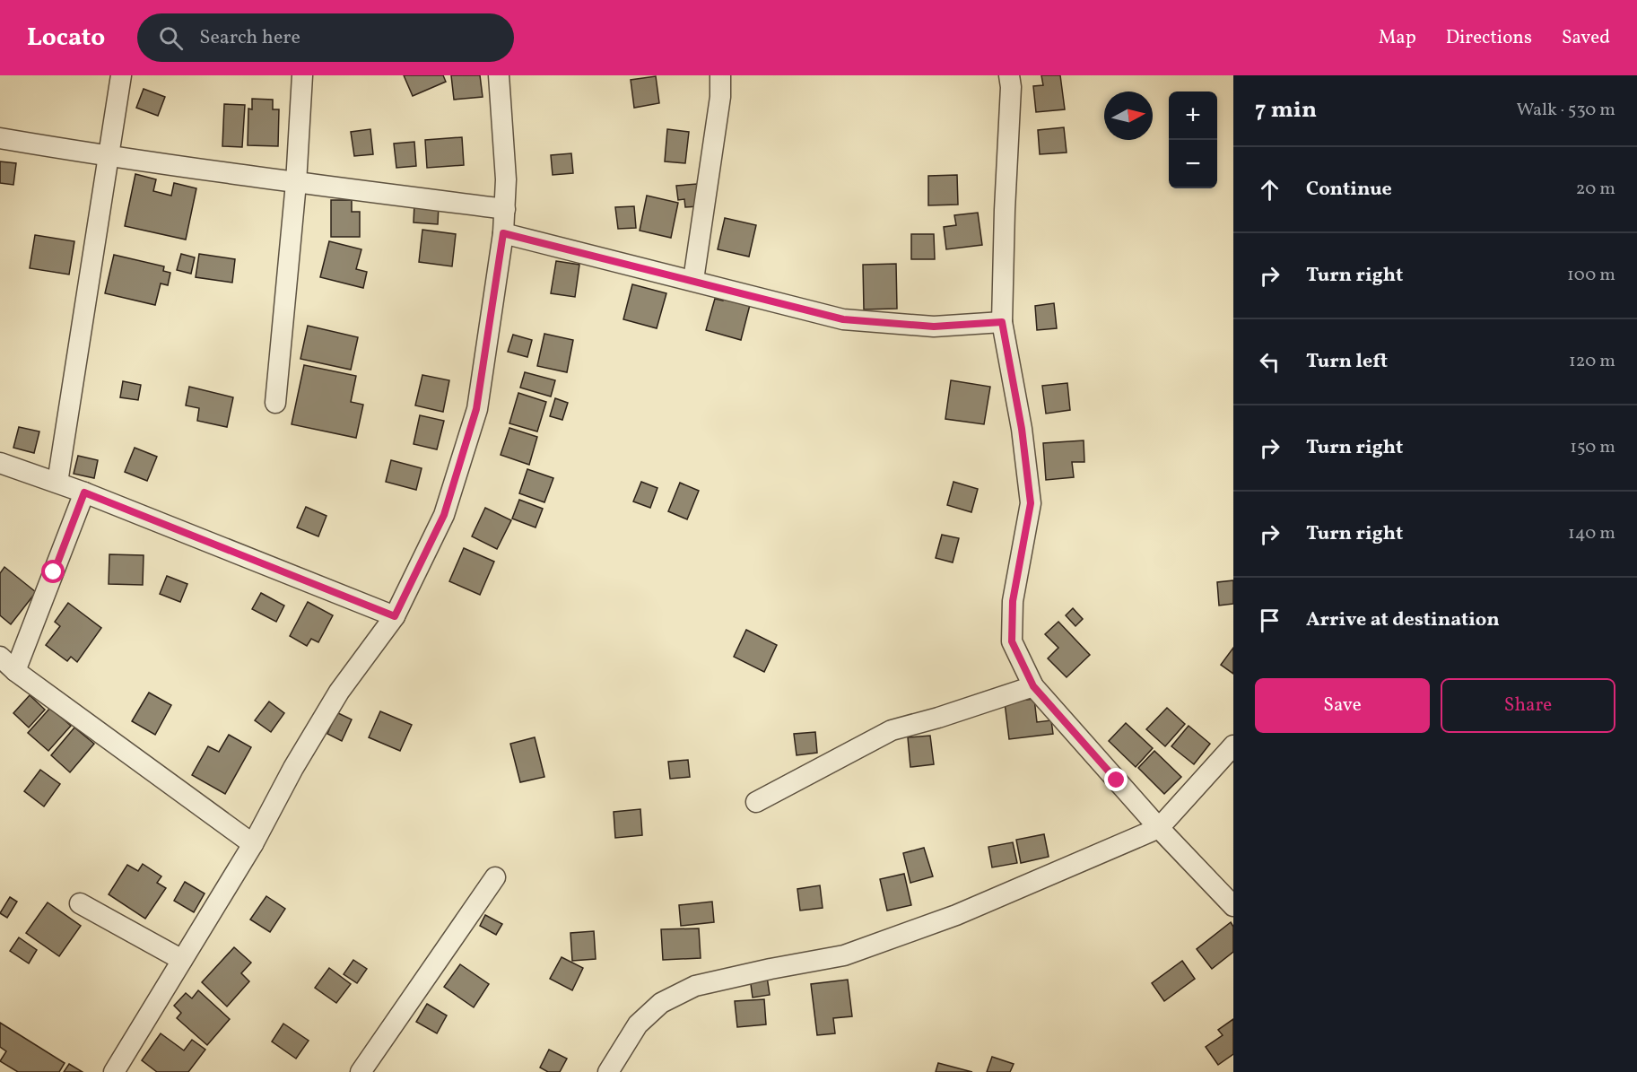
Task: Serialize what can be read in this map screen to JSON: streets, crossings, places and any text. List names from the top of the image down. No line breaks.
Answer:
{"north":"right","page":{"header":"Locato","search":"Search here","nav":["Map","Directions","Saved"],"heading":["7 min","Walk · 530 m"],"map_buttons":["+","−"],"list":[["Continue","20 m"],["Turn right","100 m"],["Turn left","120 m"],["Turn right","150 m"],["Turn right","140 m"],"Arrive at destination"],"buttons":["Save","Share"]}}
